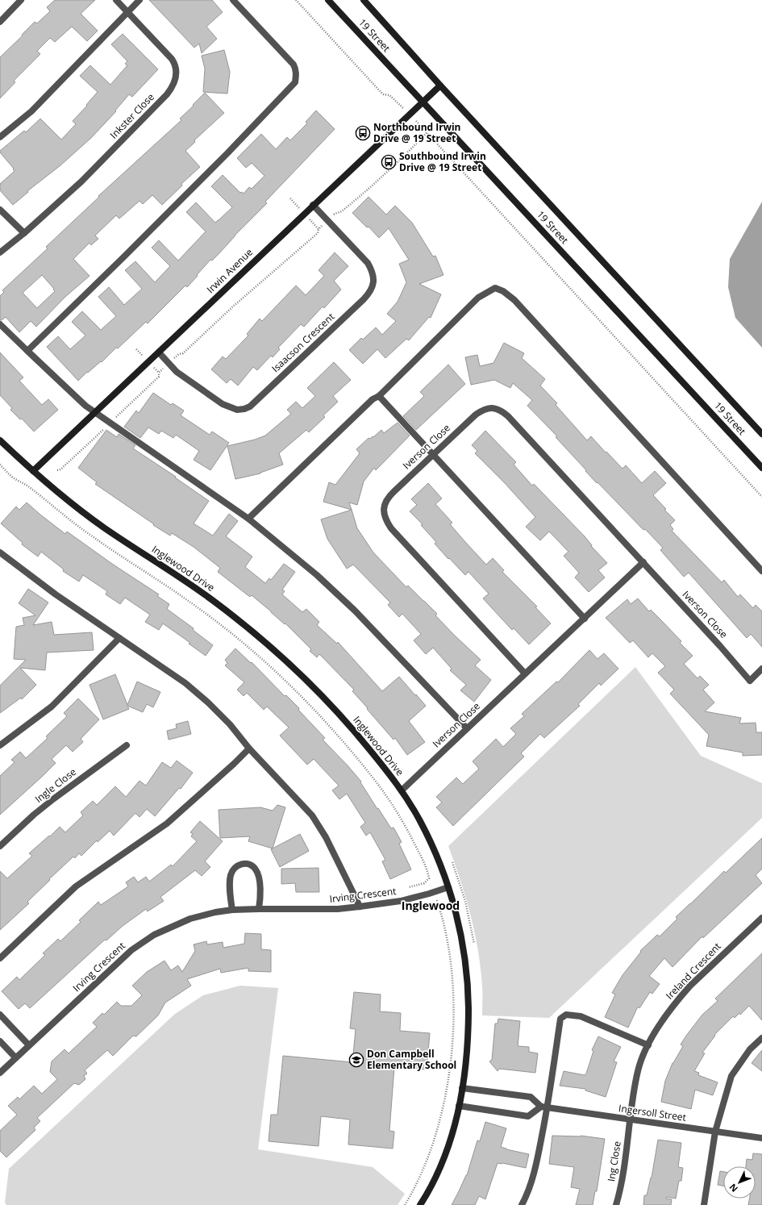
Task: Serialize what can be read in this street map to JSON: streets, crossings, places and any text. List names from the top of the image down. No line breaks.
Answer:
{"streets":{"street":["19 Street","Inkster Close","Irwin Avenue","Isaacson Crescent","Iverson Close","Inglewood Drive","Ingle Close","Irving Crescent","Ireland Crescent","Ingersoll Street","Ing Close"]},"crossings":[["19 Street","Irwin Avenue"],["Irwin Avenue","Isaacson Crescent"],["Irwin Avenue","Inglewood Drive"],["Iverson Close","Inglewood Drive"],["Inglewood Drive","Irving Crescent"],["Ireland Crescent","Ingersoll Street"],["Ireland Crescent","Ing Close"],["Ingersoll Street","Ing Close"]],"districts":["Inglewood"],"places":{"bus stop":["Northbound Irwin Drive @ 19 Street","Southbound Irwin Drive @ 19 Street"],"school or university":["Don Campbell Elementary School"]},"north":"bottom left"}
